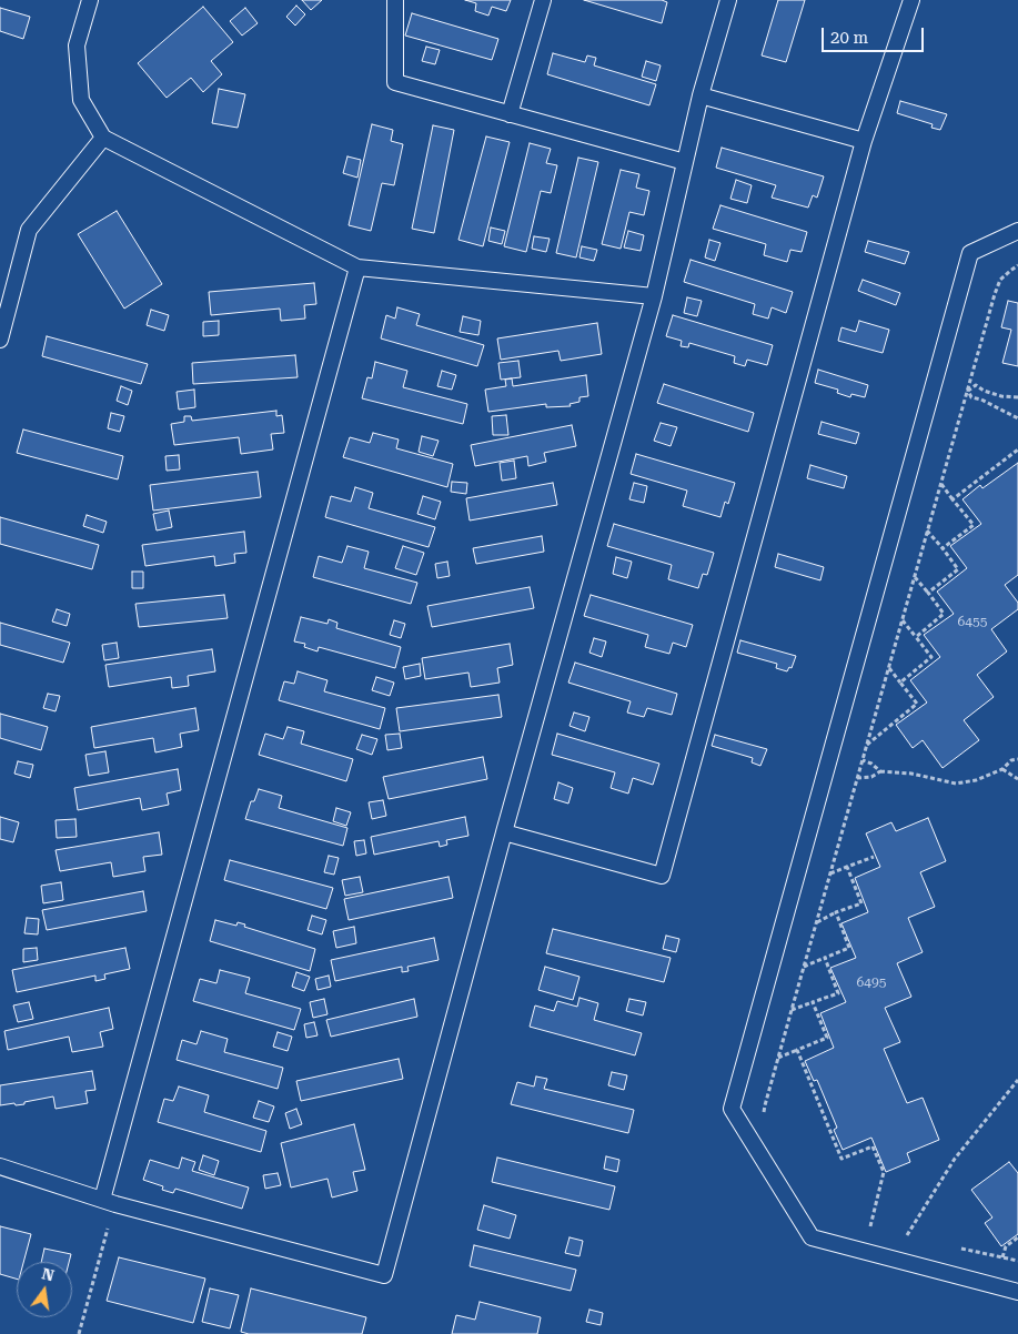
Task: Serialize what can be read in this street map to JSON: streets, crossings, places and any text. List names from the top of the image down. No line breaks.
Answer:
{"house_numbers":["6455","6495"],"scale_bar":"20 m","north":"top"}
